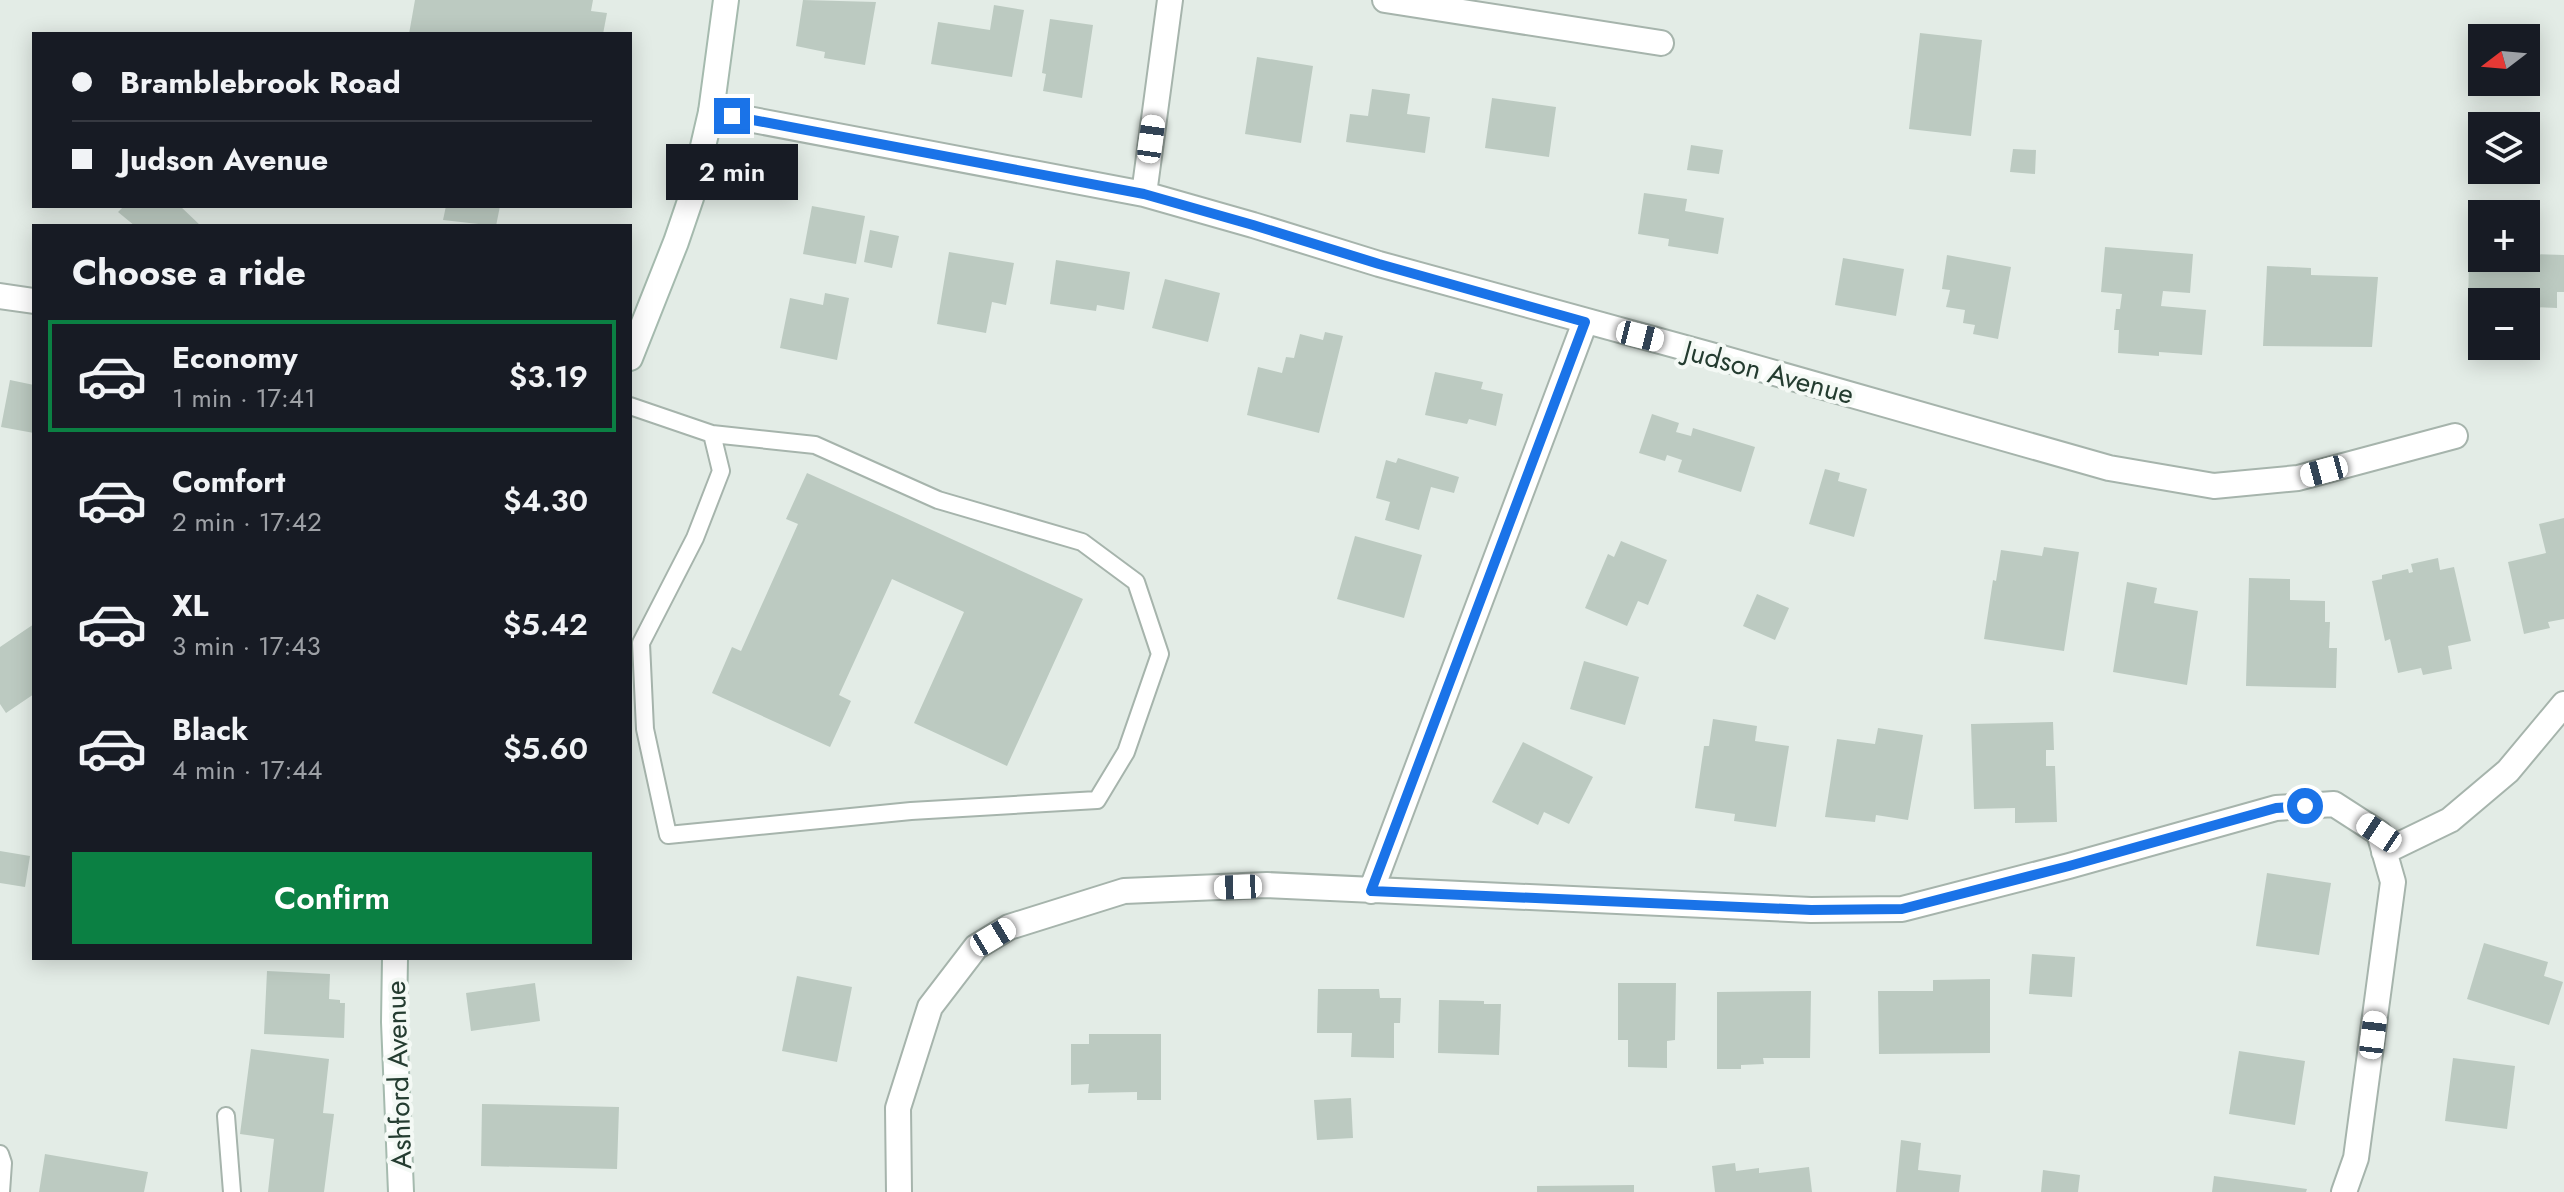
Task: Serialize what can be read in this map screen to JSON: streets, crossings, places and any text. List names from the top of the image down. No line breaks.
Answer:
{"streets":{"street":["Judson Avenue","Ashford Avenue"]},"north":"left","page":{"map_buttons":["+","−"],"banner":["Bramblebrook Road","Judson Avenue"],"bubble":"2 min","heading":"Choose a ride","list":[{"name":"Economy","note":"1 min · 17:41","value":"$3.19"},{"name":"Comfort","note":"2 min · 17:42","value":"$4.30"},{"name":"XL","note":"3 min · 17:43","value":"$5.42"},{"name":"Black","note":"4 min · 17:44","value":"$5.60"}],"buttons":"Confirm"}}
